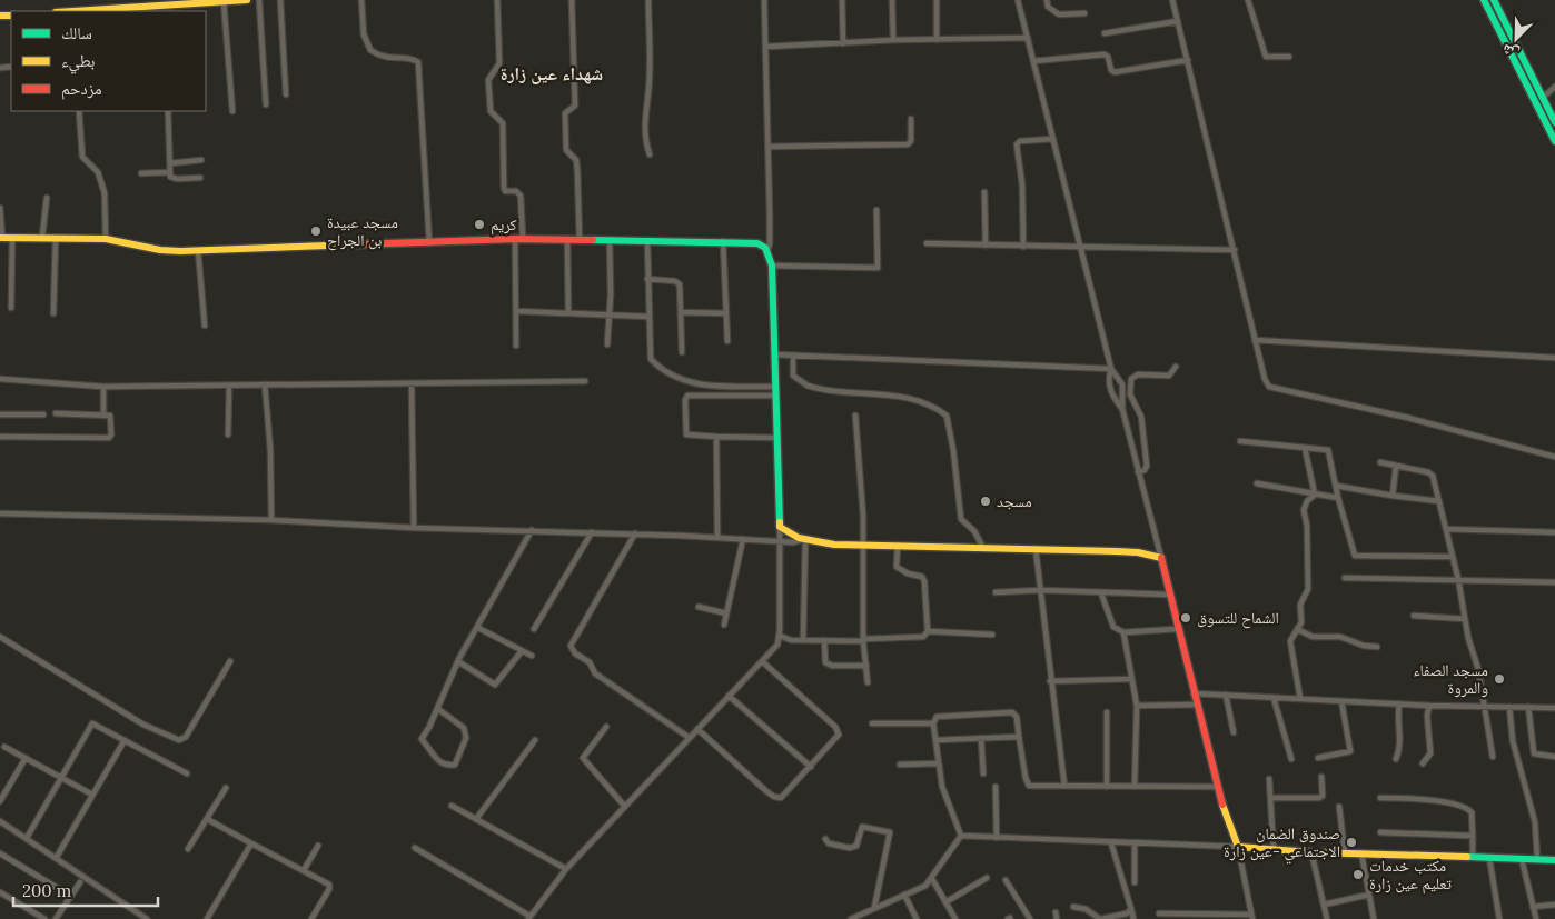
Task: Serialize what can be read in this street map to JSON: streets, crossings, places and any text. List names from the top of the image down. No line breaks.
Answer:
{"districts":["شهداء عين زارة"],"places":["كريم","مسجد عبيدة بن الجراح","مسجد","الشماح للتسوق","مسجد الصفاء والمروة","صندوق الضمان الاجتماعي -عين زارة","مكتب خدمات تعليم عين زارة"],"legend":["سالك","بطيء","مزدحم"],"scale_bar":"200 m","north":"bottom left"}
